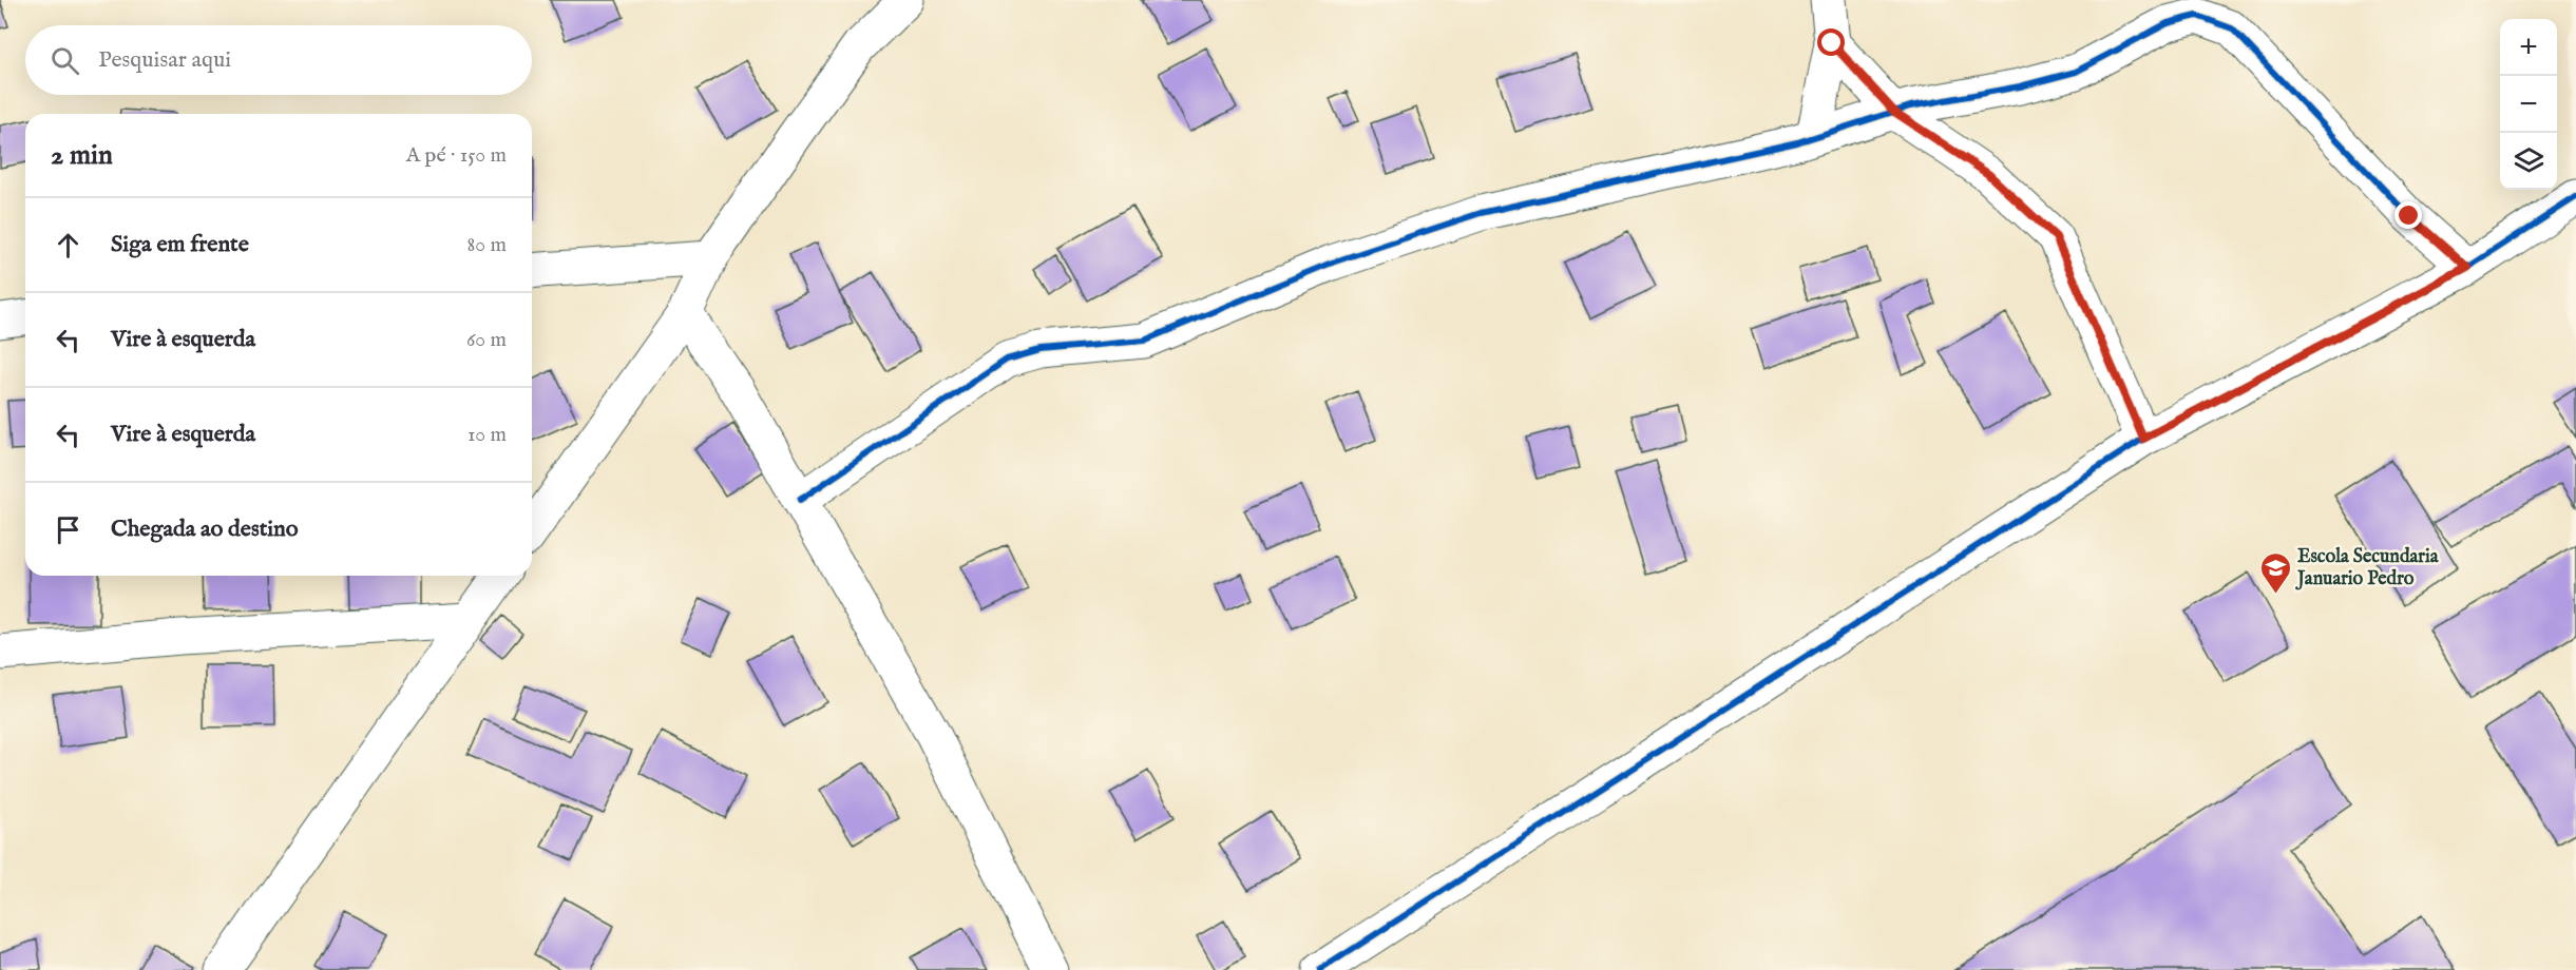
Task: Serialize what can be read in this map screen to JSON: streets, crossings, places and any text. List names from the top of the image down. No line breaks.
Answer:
{"places":{"school or university":["Escola Secundaria Januario Pedro"]},"page":{"map_buttons":["+","−"],"search":"Pesquisar aqui","heading":["2 min","A pé · 150 m"],"list":[["Siga em frente","80 m"],["Vire à esquerda","60 m"],["Vire à esquerda","10 m"],"Chegada ao destino"]}}
